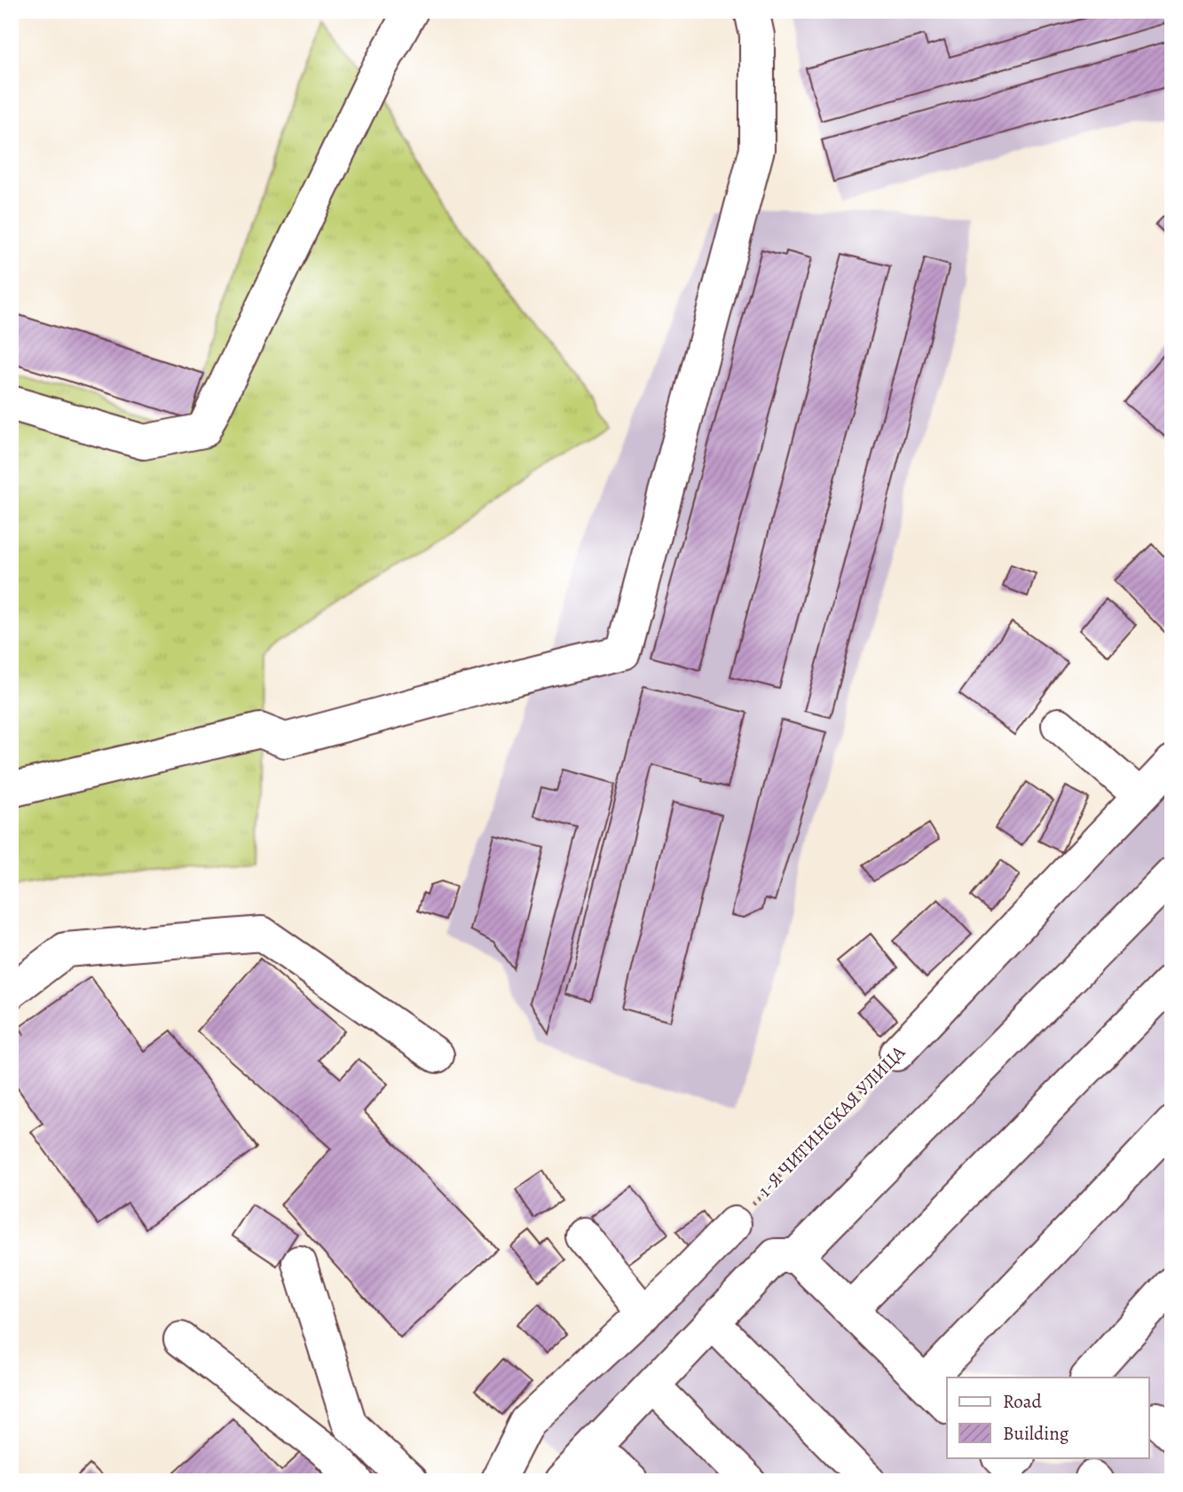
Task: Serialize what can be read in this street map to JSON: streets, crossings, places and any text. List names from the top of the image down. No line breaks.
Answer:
{"streets":{"street":["1-Я ЧИТИНСКАЯ УЛИЦА"]},"legend":["Road","Building"]}
